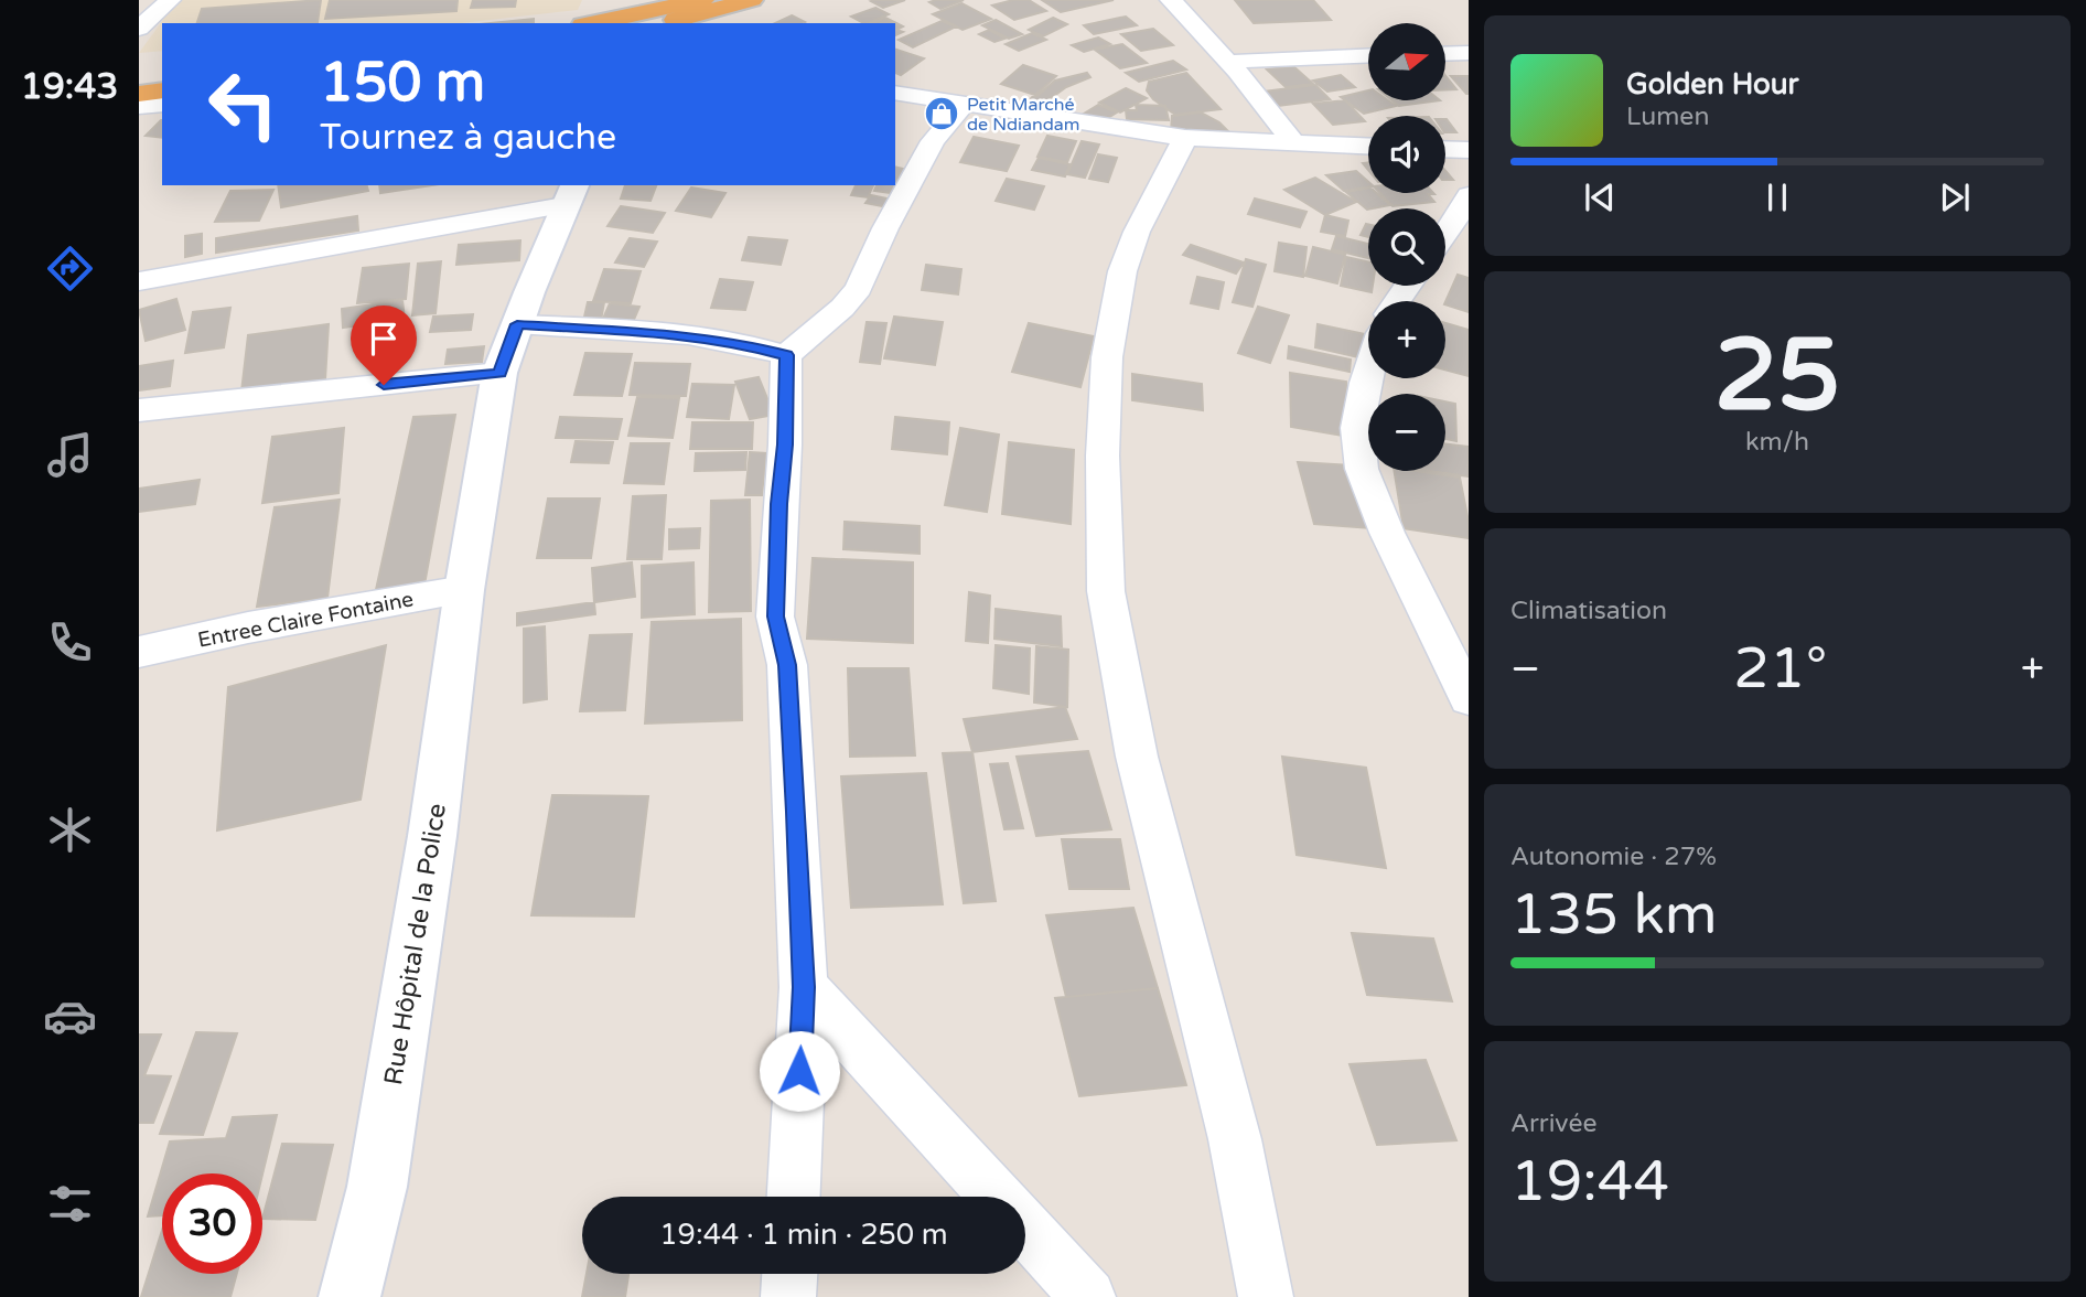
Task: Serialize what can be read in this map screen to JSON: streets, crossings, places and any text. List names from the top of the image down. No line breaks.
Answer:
{"streets":{"street":["Entree Claire Fontaine","Rue Hôpital de la Police"]},"crossings":[["Entree Claire Fontaine","Rue Hôpital de la Police"]],"places":{"shop":["Petit Marché de Ndiandam"]},"north":"right","page":{"tabs":"19:43","map_buttons":["+","−"],"turn":["150 m","Tournez à gauche"],"song":["Golden Hour","Lumen"],"tile":[["25","km/h"],"Climatisation",["Autonomie · 27%","135 km"],["Arrivée","19:44"]],"heat":["−","21°","+"],"limit":"30","trip":"19:44 · 1 min · 250 m"}}
